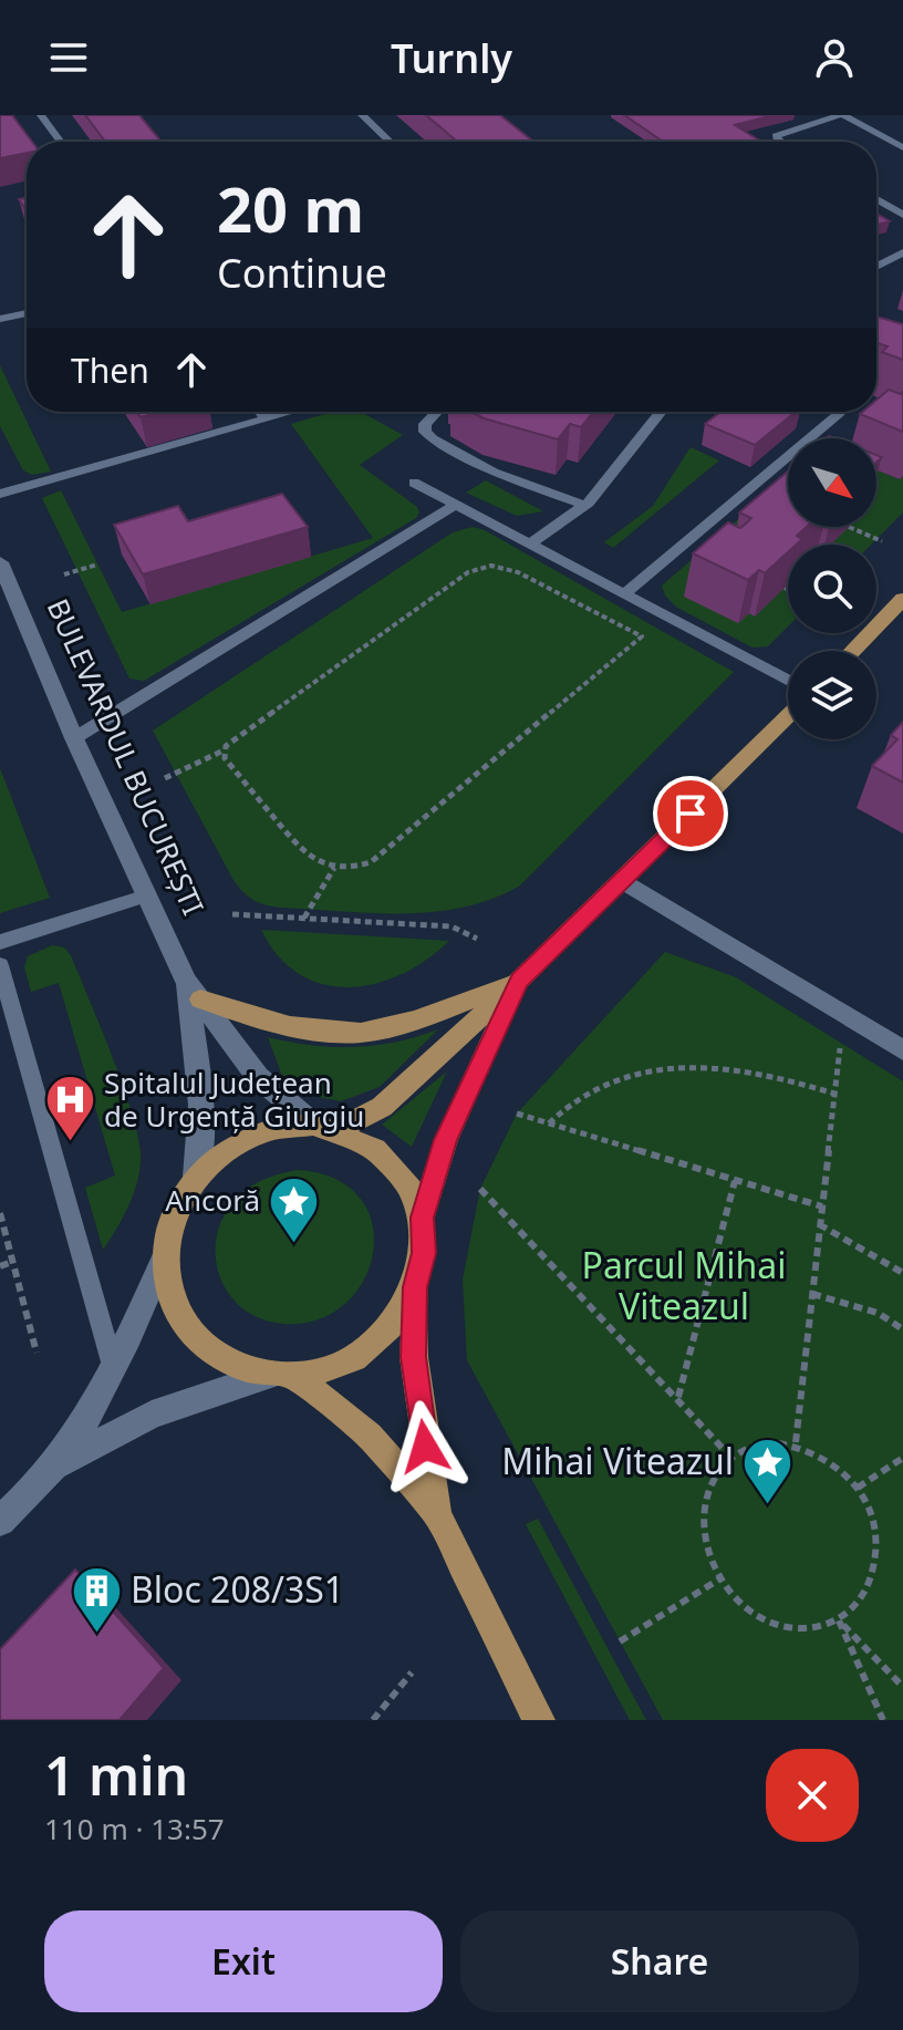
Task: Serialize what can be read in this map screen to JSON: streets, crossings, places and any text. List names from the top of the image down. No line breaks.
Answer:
{"streets":{"main road":["BULEVARDUL BUCUREȘTI"]},"parks":["Parcul Mihai Viteazul"],"places":{"hospital":["Spitalul Județean de Urgență Giurgiu"],"place":["Ancoră","Mihai Viteazul"],"building":["Bloc 208/3S1"]},"north":"bottom right","page":{"header":"Turnly","turn":["20 m","Continue"],"then":"Then","heading":["1 min","110 m · 13:57"],"buttons":["Exit","Share"]}}
